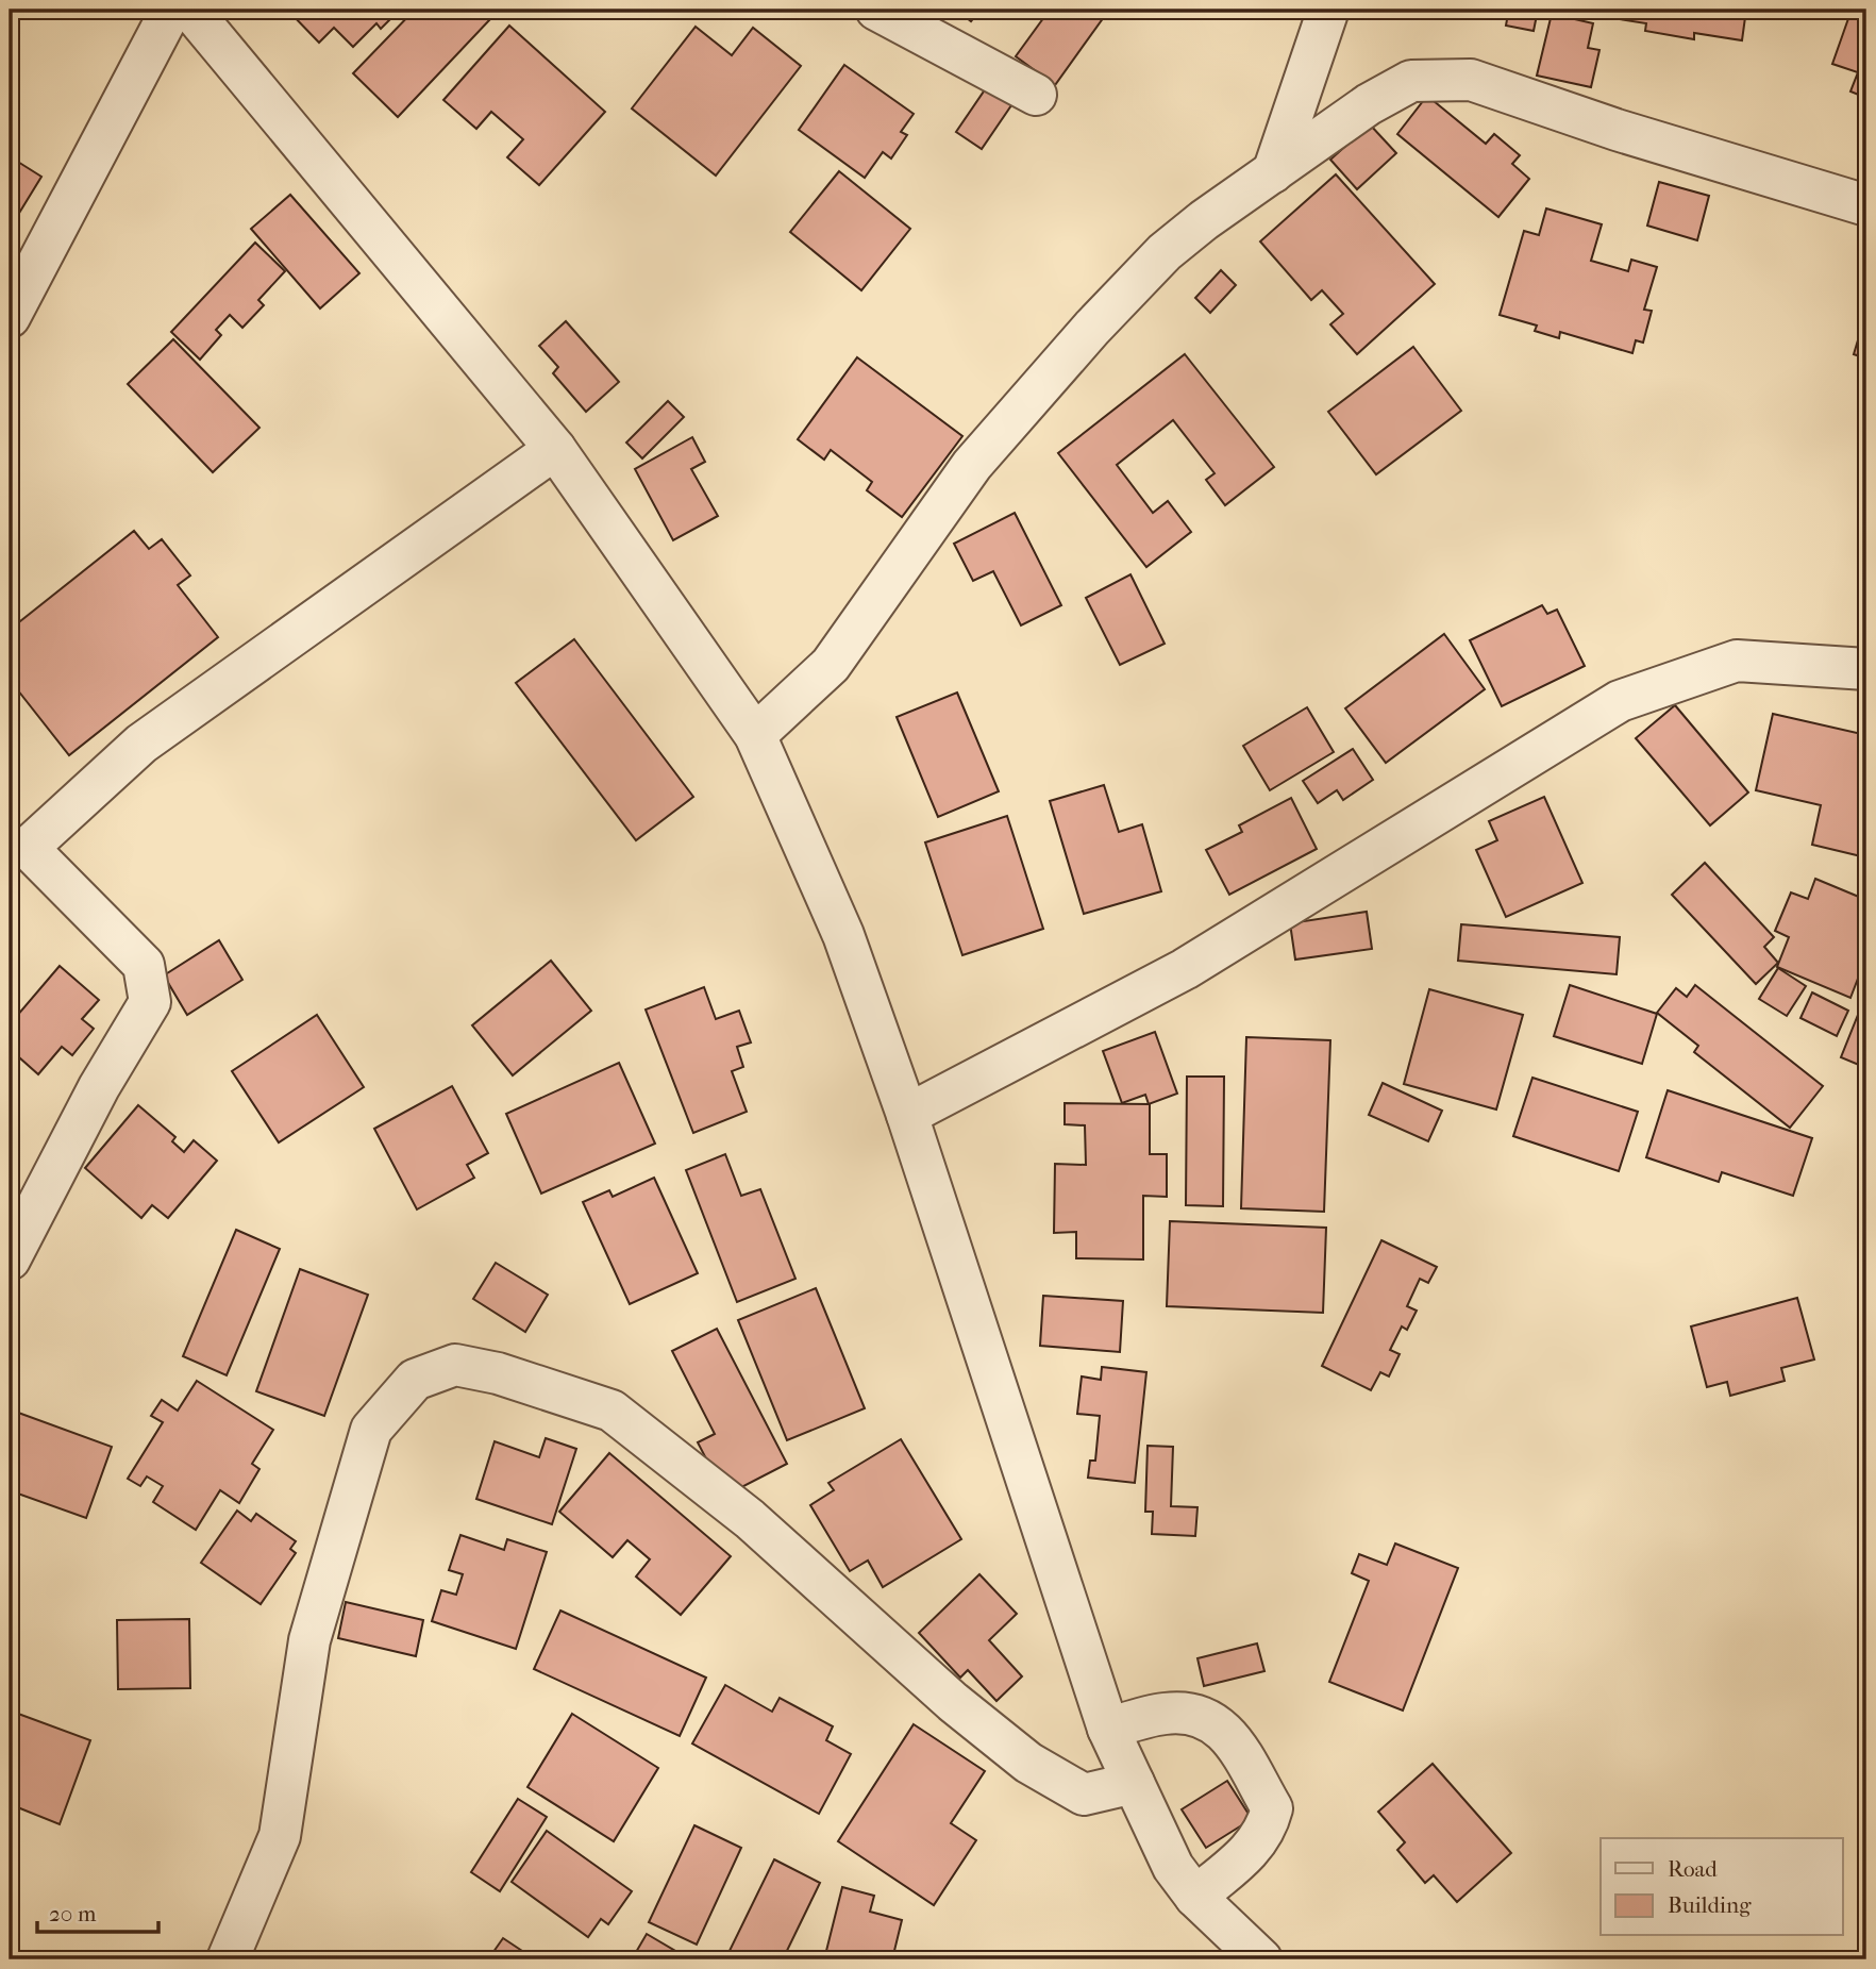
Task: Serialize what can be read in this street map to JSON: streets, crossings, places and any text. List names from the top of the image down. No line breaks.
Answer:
{"legend":["Road","Building"],"scale_bar":"20 m"}
